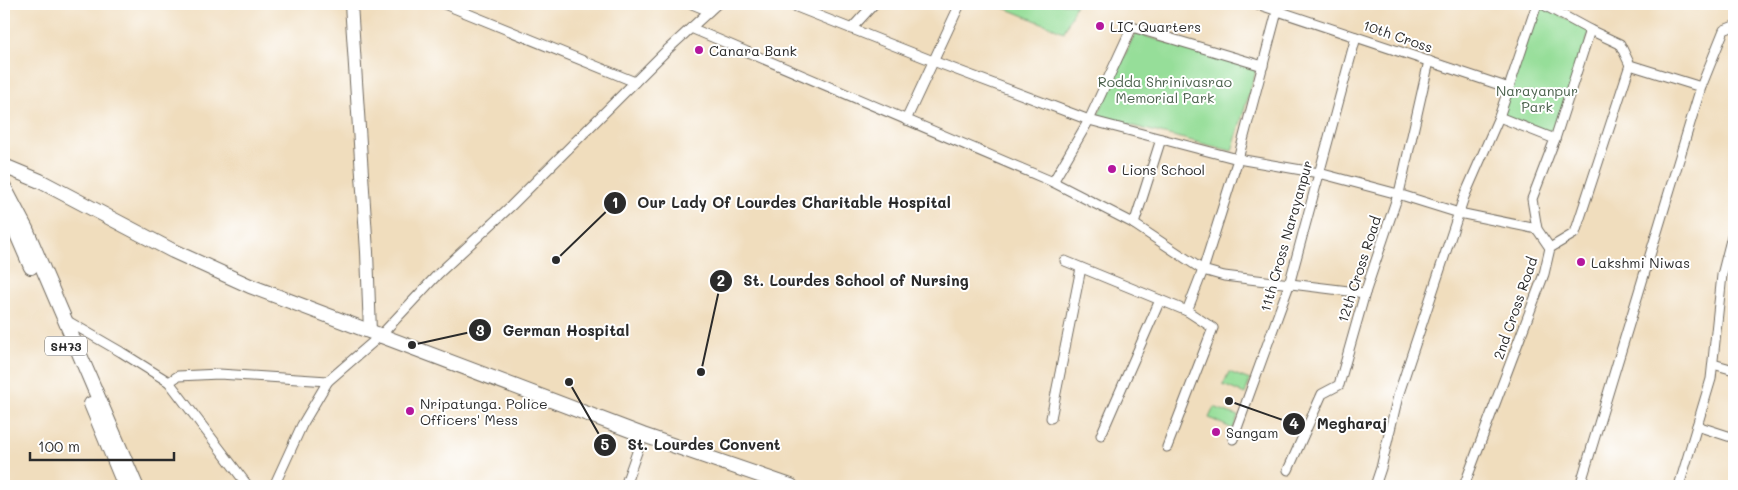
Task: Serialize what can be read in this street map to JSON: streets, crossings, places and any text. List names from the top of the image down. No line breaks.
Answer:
{"streets":{"main road":["SH73"],"street":["10th Cross","11th Cross Narayanpur","12th Cross Road","2nd Cross Road"]},"crossings":[["10th Cross","11th Cross Narayanpur"],["10th Cross","12th Cross Road"]],"parks":["Rodda Shrinivasrao Memorial Park","Narayanpur Park"],"places":["LIC Quarters","Canara Bank","Lions School","Our Lady Of Lourdes Charitable Hospital","Lakshmi Niwas","German Hospital","St. Lourdes School of Nursing","St. Lourdes Convent","Megharaj","Nripatunga. Police Officers' Mess","Sangam"],"scale_bar":"100 m"}
